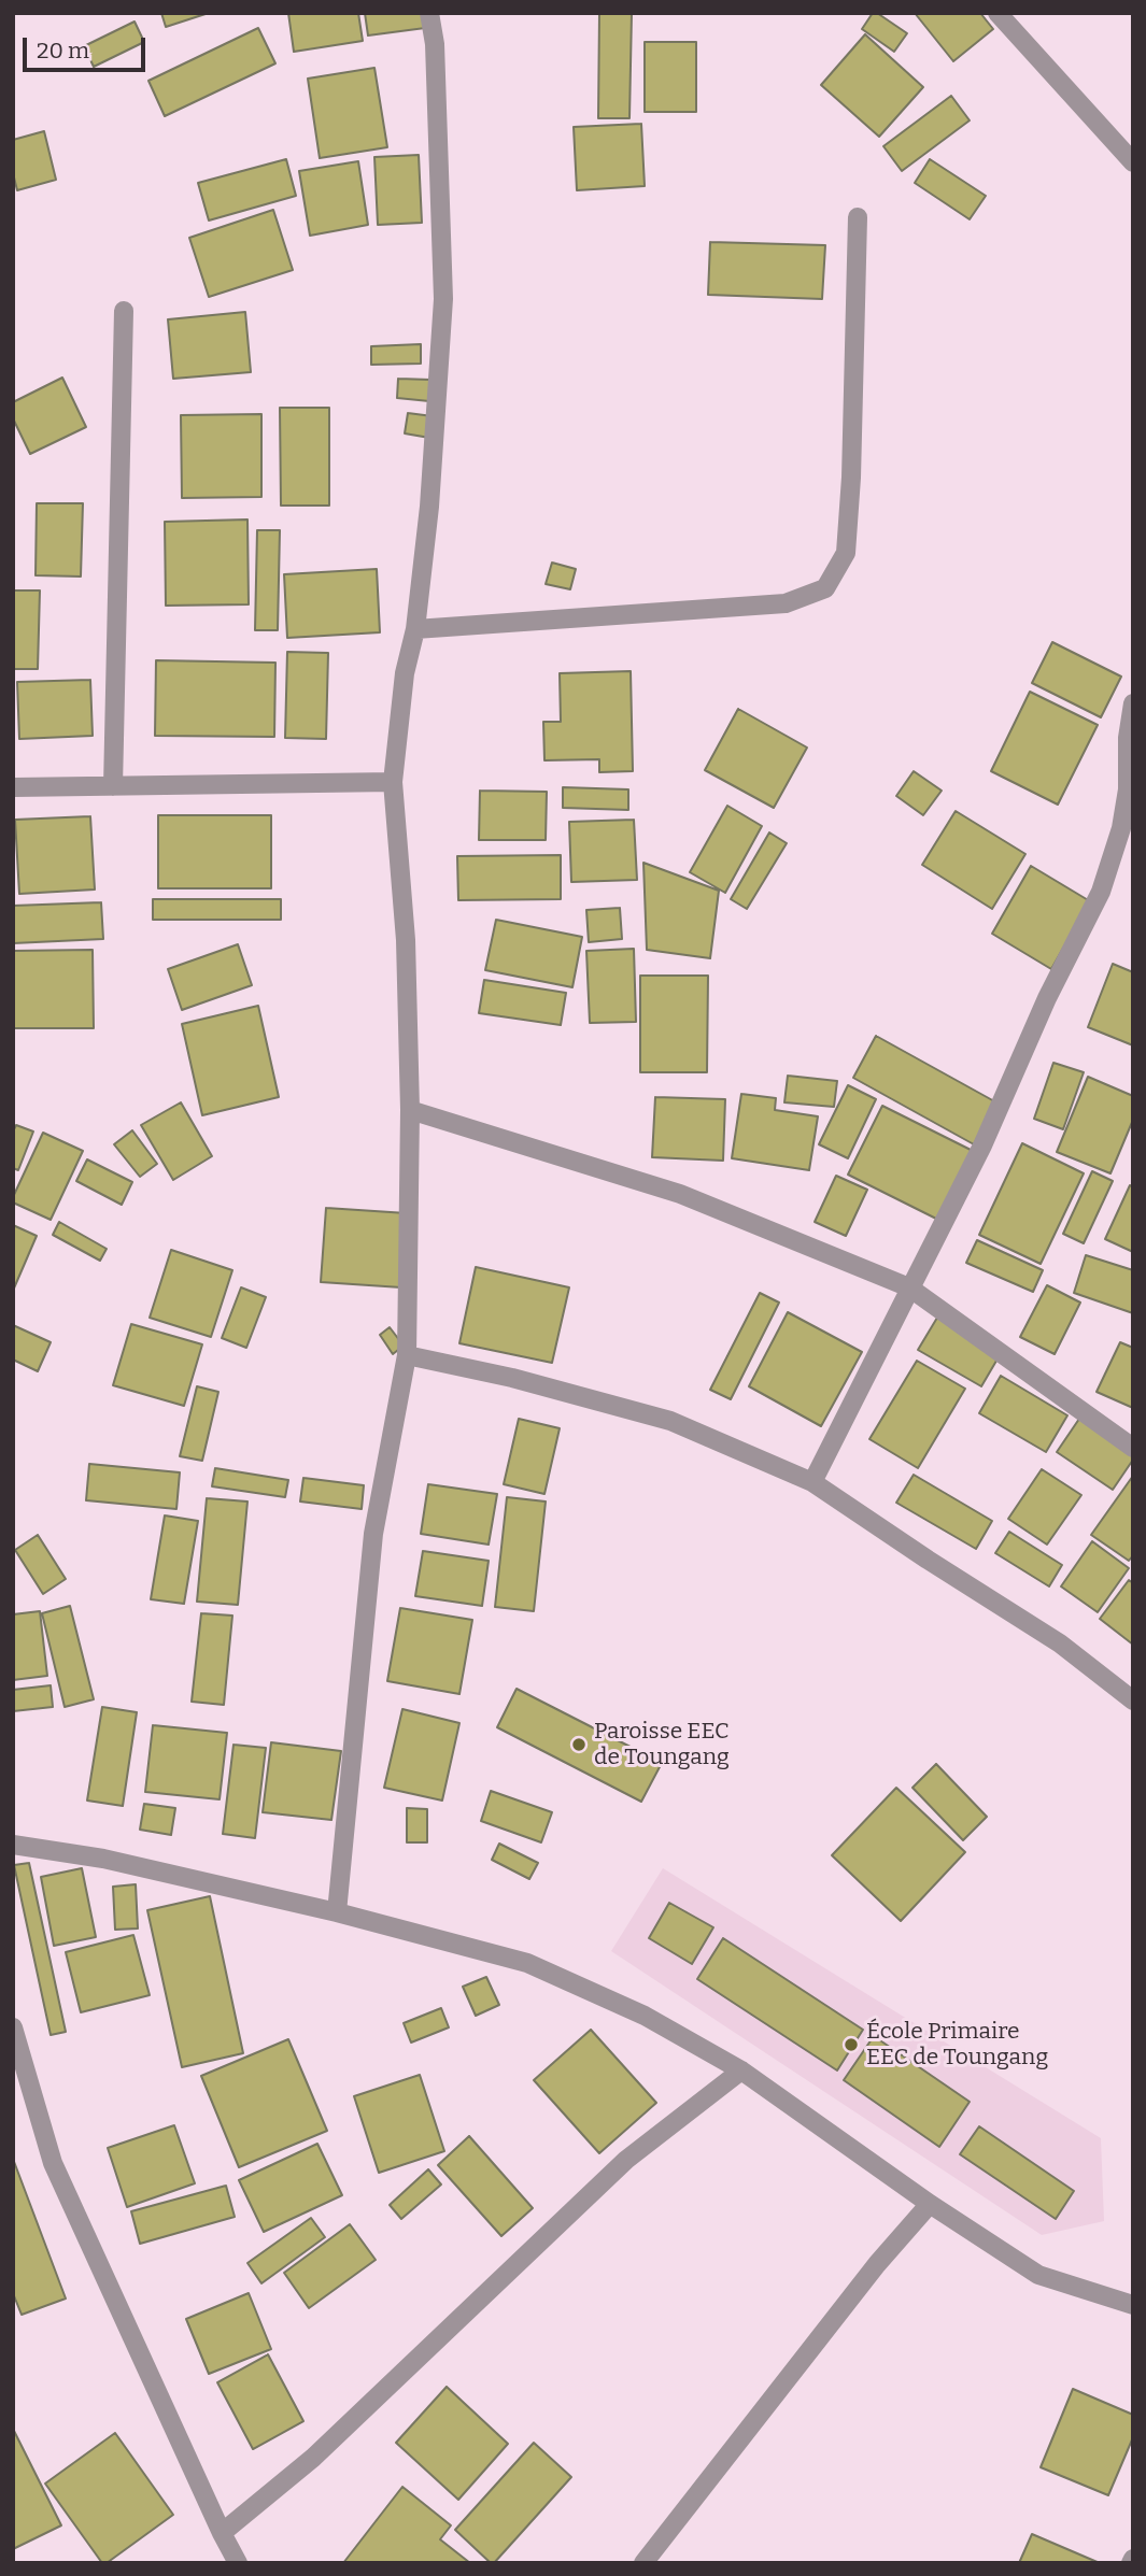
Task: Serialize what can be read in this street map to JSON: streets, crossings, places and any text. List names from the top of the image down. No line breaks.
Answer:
{"places":["Paroisse EEC de Toungang","École Primaire EEC de Toungang"],"scale_bar":"20 m"}
